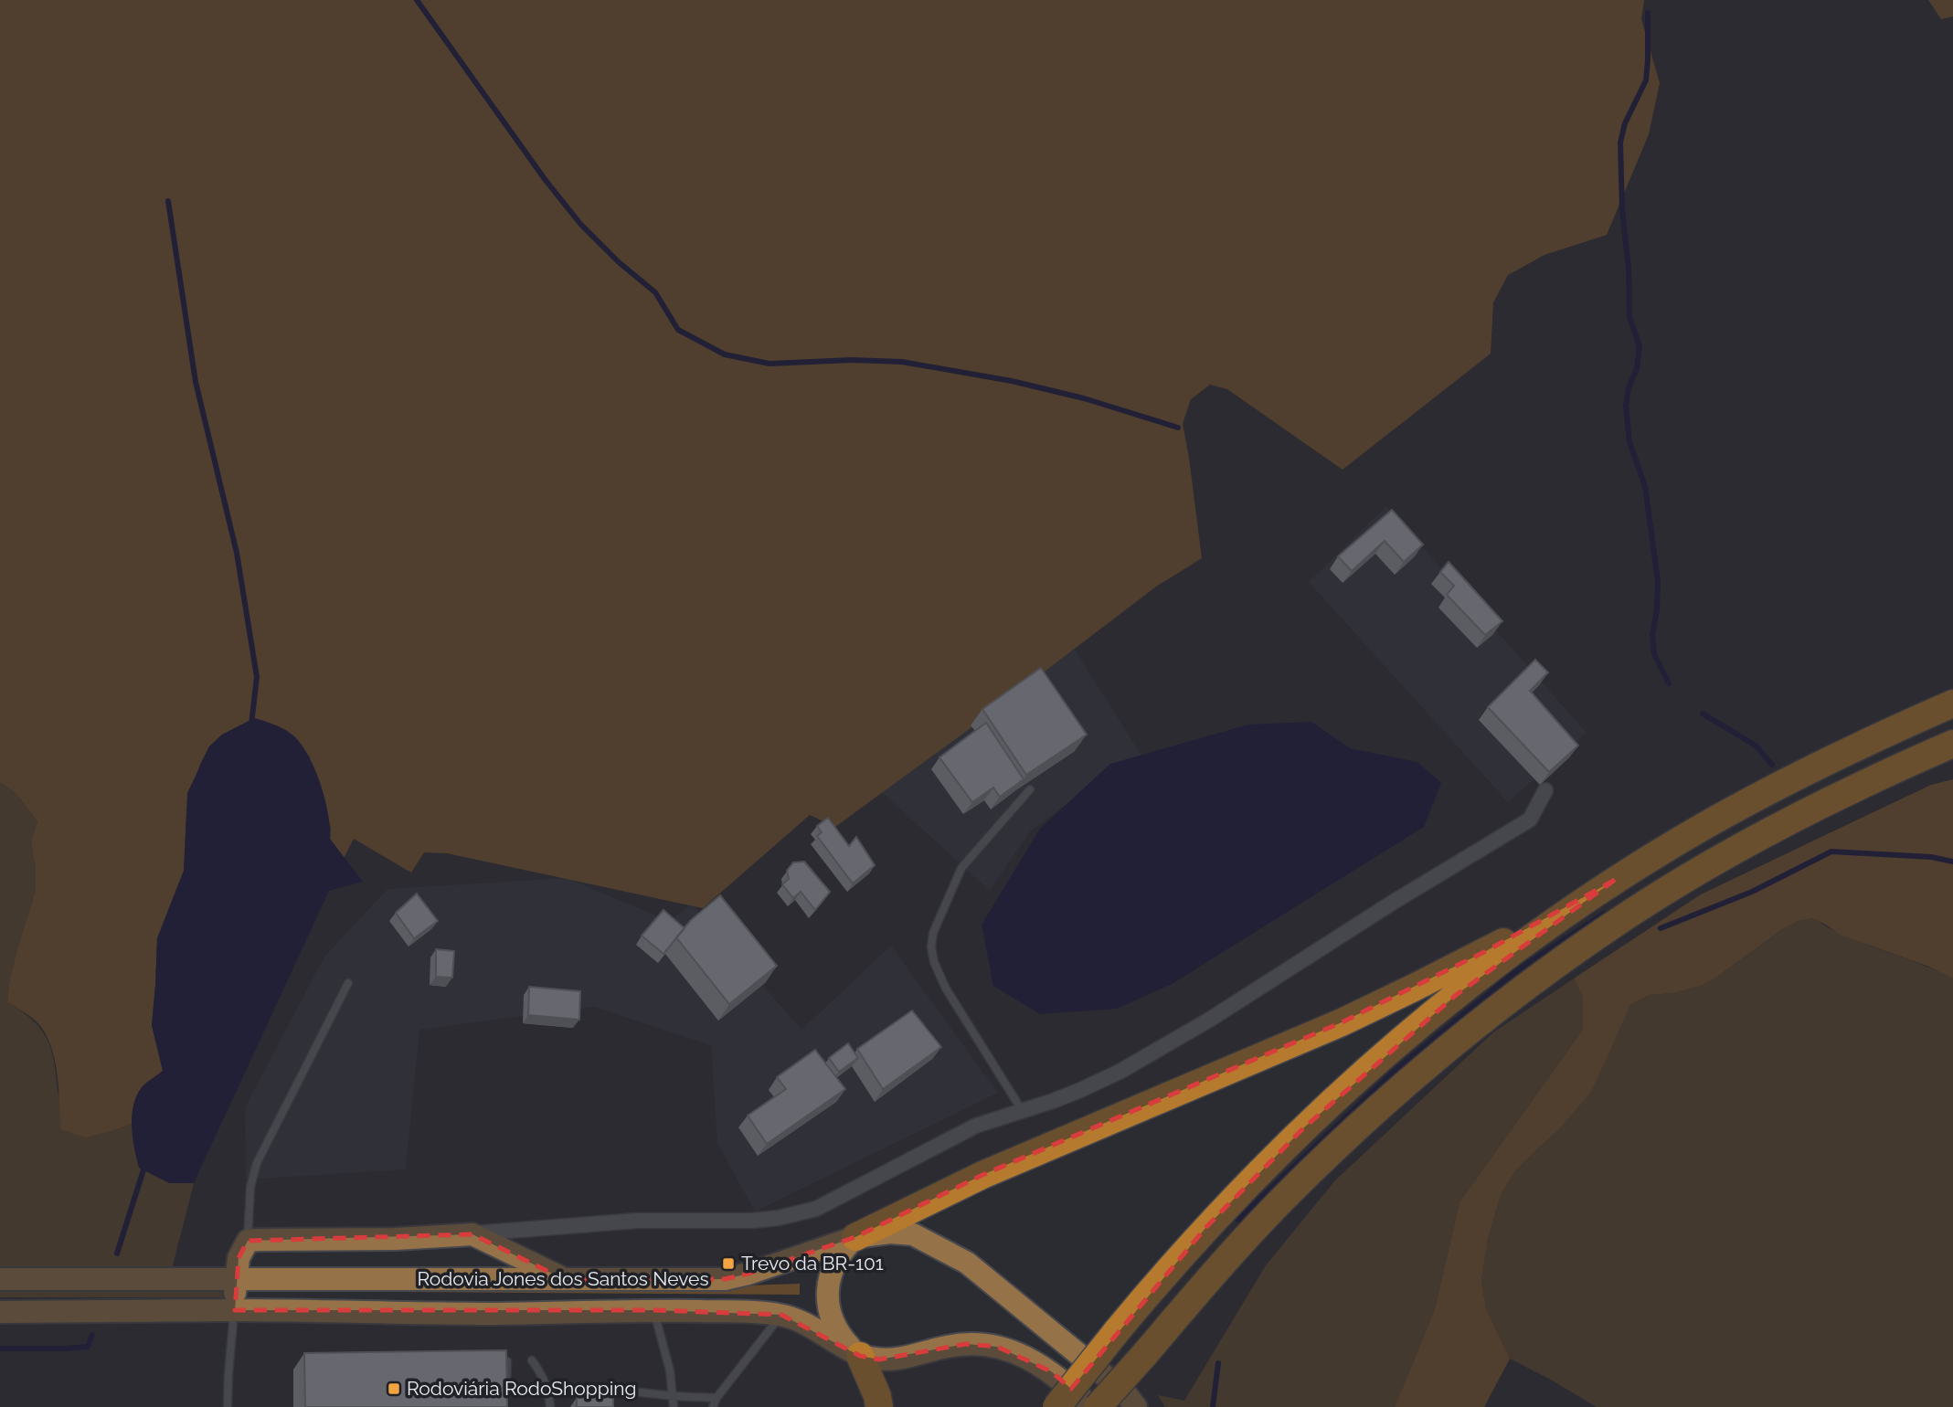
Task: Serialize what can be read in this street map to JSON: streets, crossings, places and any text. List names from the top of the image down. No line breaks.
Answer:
{"streets":{"main road":["Rodovia Jones dos Santos Neves"]},"places":{"transit":["Trevo da BR-101","Rodoviária RodoShopping"]}}
